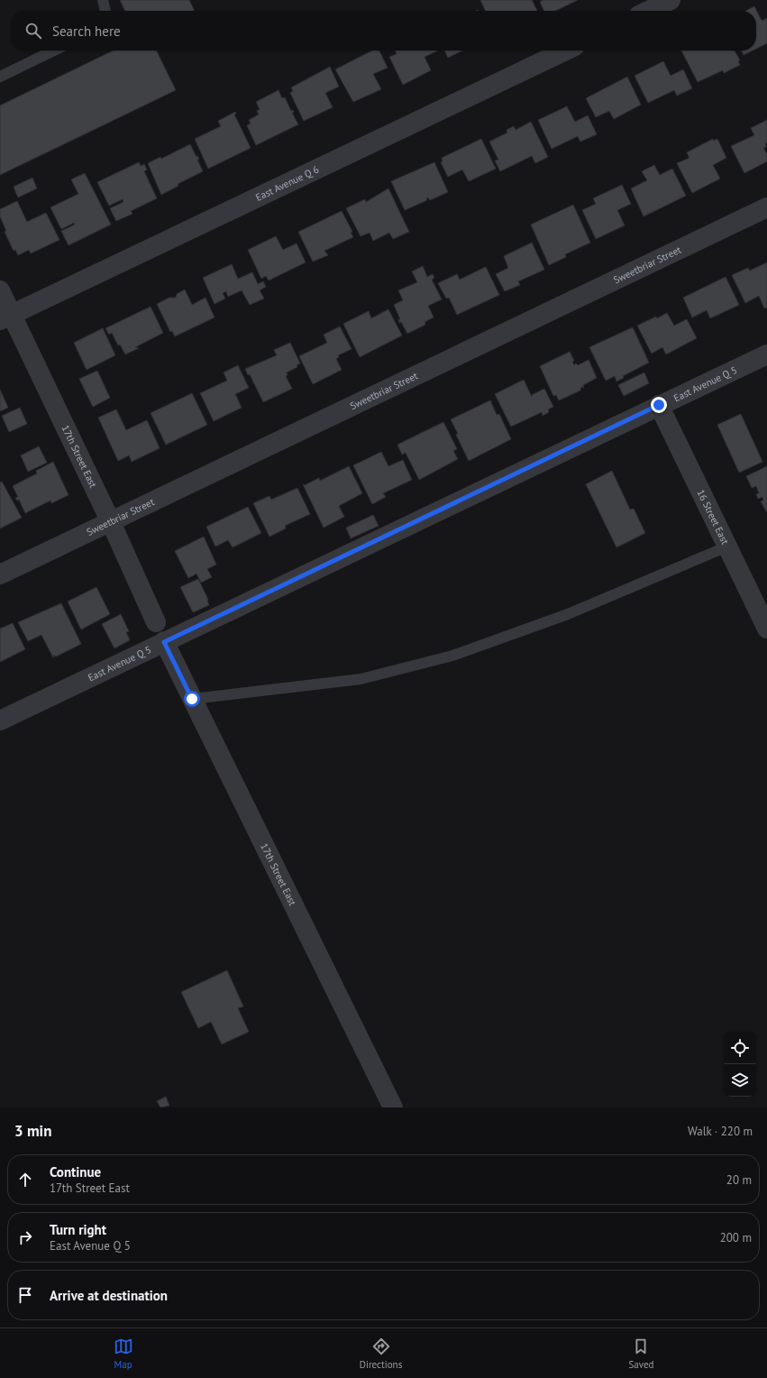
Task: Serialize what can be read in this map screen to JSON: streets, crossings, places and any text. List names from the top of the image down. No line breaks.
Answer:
{"streets":{"street":["East Avenue Q 6","Sweetbriar Street","East Avenue Q 5","17th Street East","16 Street East"]},"crossings":[["East Avenue Q 6","17th Street East"],["Sweetbriar Street","17th Street East"],["East Avenue Q 5","17th Street East"],["East Avenue Q 5","16 Street East"]],"page":{"search":"Search here","heading":["3 min","Walk · 220 m"],"list":[["Continue","17th Street East","20 m"],["Turn right","East Avenue Q 5","200 m"],"Arrive at destination"],"nav":["Map","Directions","Saved"]}}
